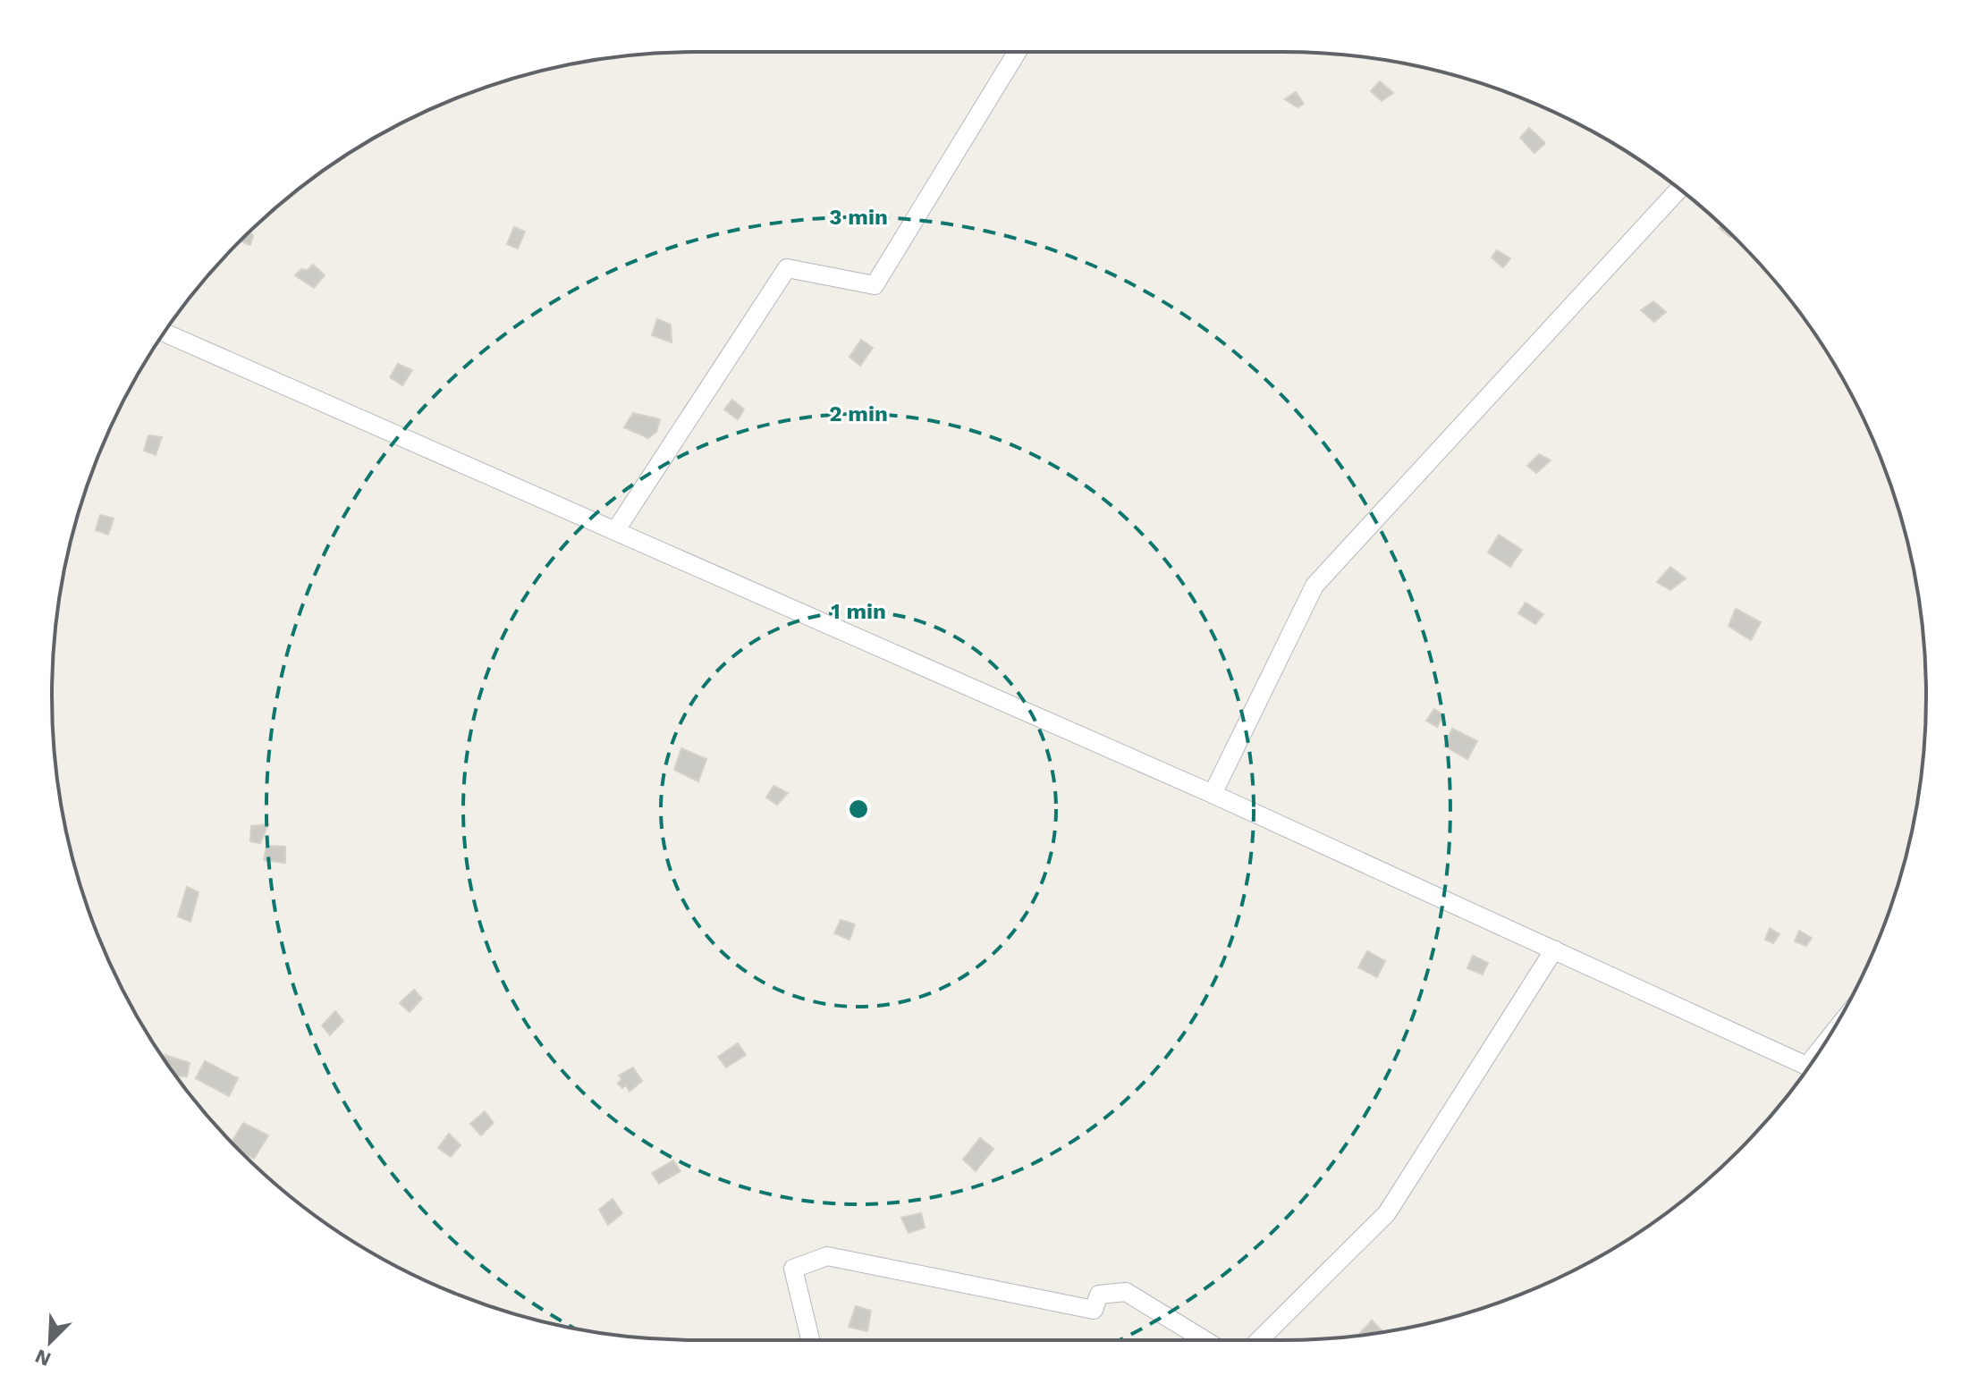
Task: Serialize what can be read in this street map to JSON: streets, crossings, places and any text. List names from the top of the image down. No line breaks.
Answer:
{"north":"bottom left","rings":["3 min","2 min","1 min"]}
